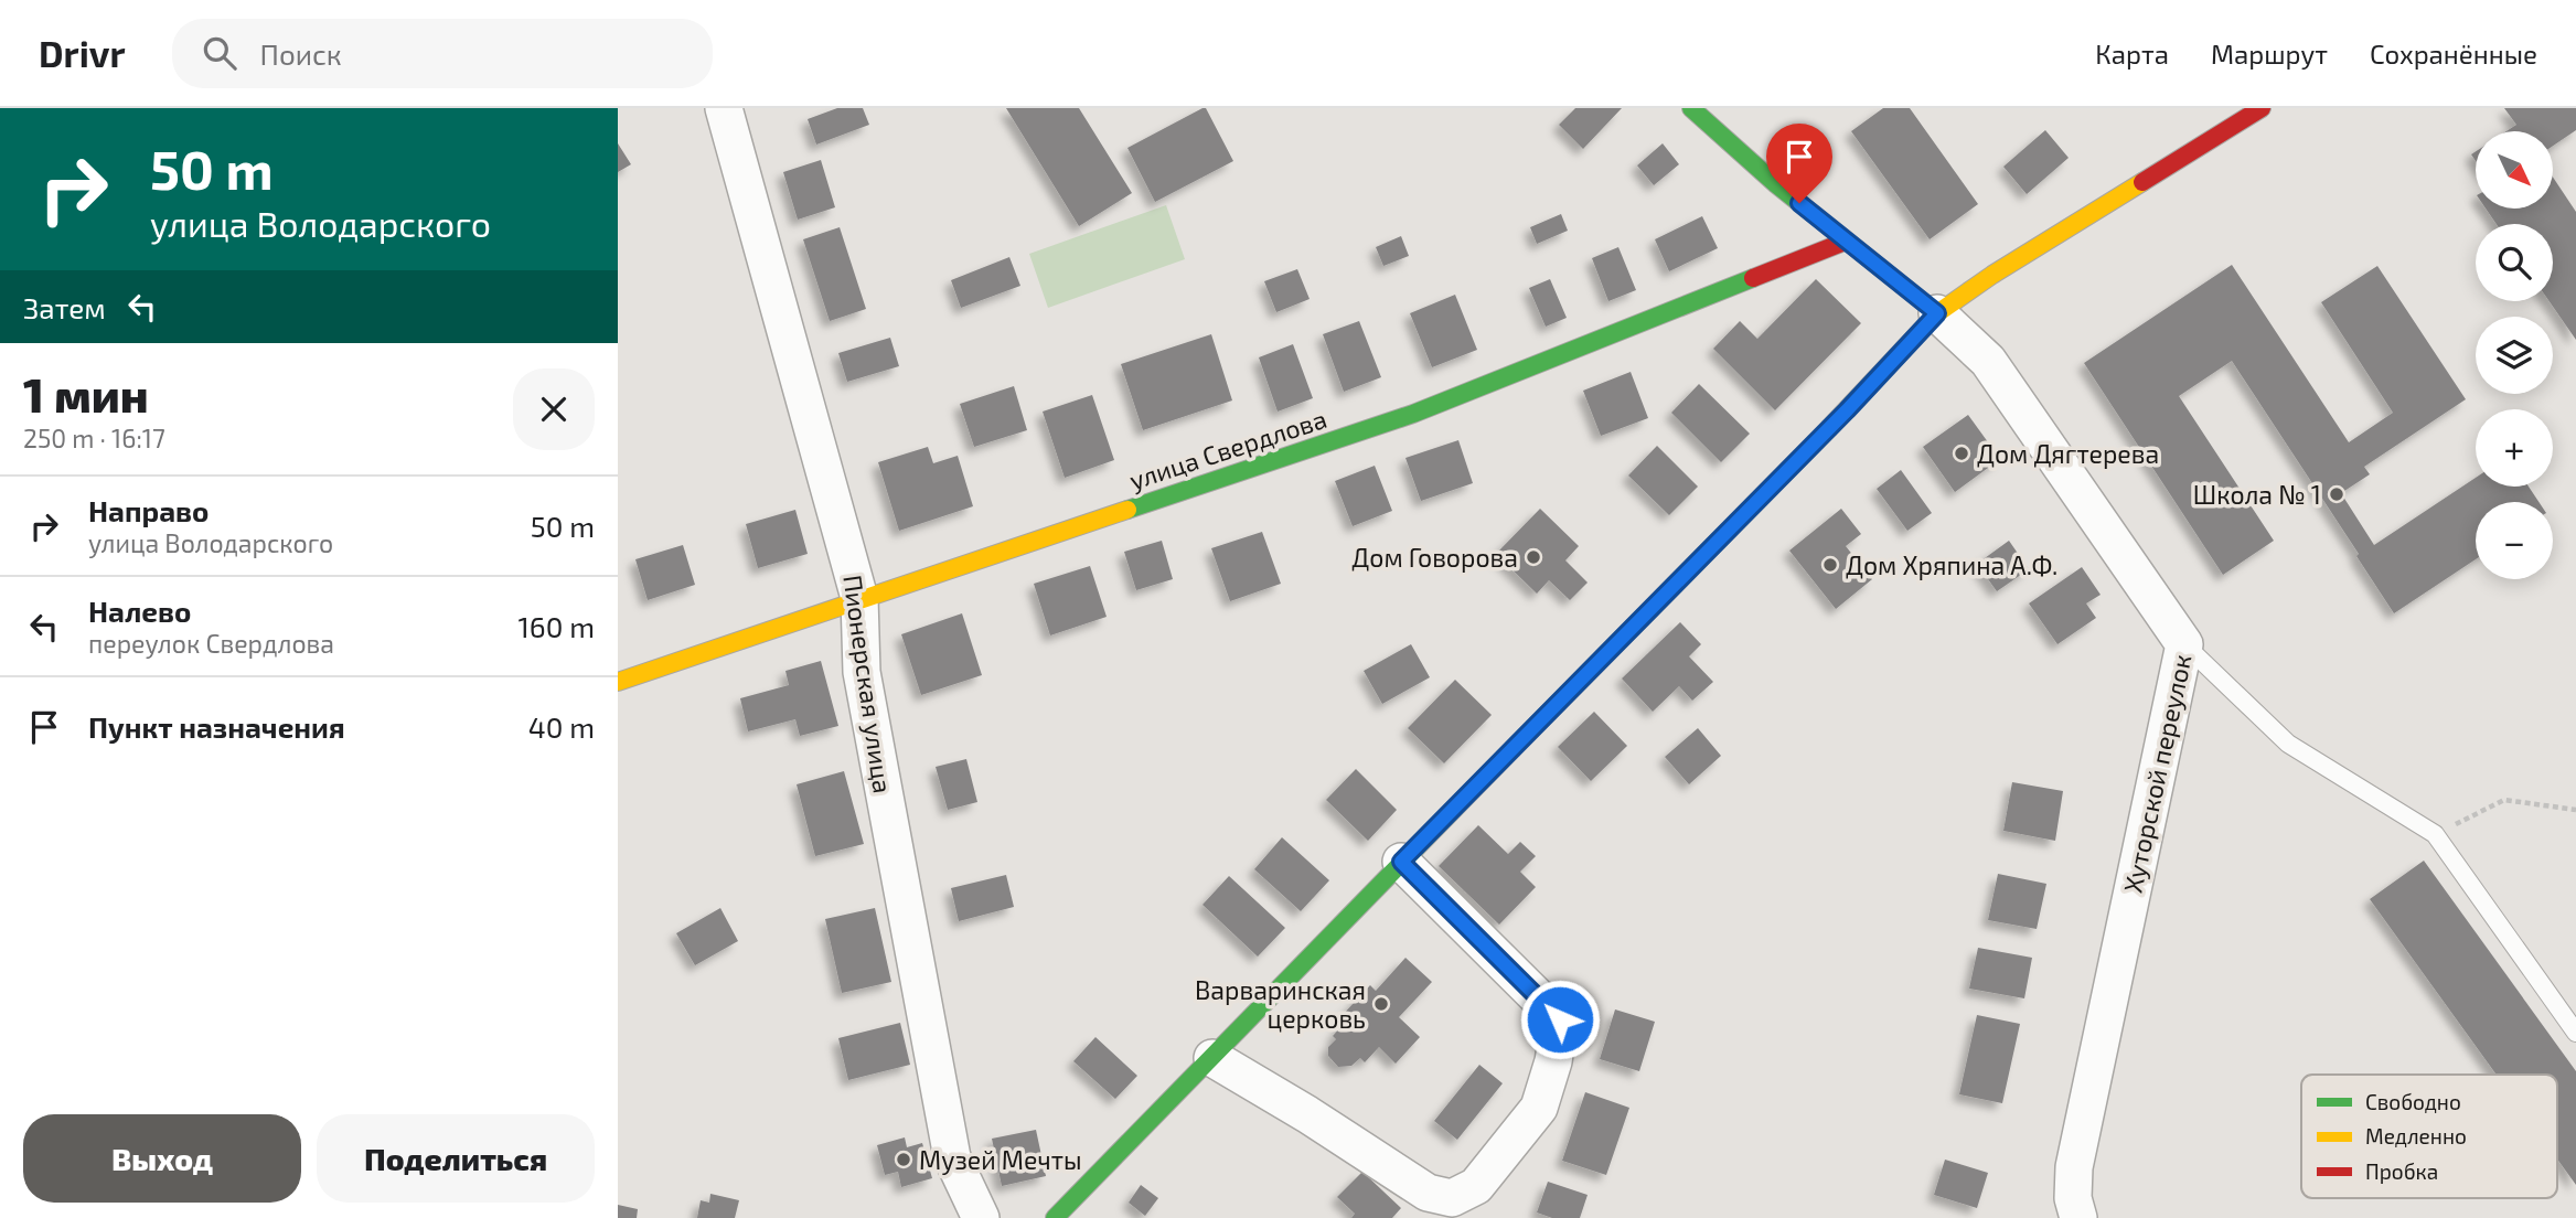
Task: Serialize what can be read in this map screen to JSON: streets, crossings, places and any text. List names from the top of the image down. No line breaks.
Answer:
{"streets":{"main road":["улица Свердлова"],"street":["Пионерская улица","Хуторской переулок"]},"crossings":[["улица Свердлова","Пионерская улица"]],"places":["Дом Дягтерева","Школа № 1","Дом Говорова","Дом Хряпина А.Ф.","Варваринская церковь","Музей Мечты"],"legend":["Свободно","Медленно","Пробка"],"north":"bottom right","page":{"header":"Drivr","search":"Поиск","nav":["Карта","Маршрут","Сохранённые"],"turn":["50 m","улица Володарского"],"map_buttons":["+","−"],"then":"Затем","heading":["1 мин","250 m · 16:17"],"list":[{"name":"Направо","note":"улица Володарского","value":"50 m"},{"name":"Налево","note":"переулок Свердлова","value":"160 m"},{"name":"Пункт назначения","value":"40 m"}],"buttons":["Выход","Поделиться"]}}
